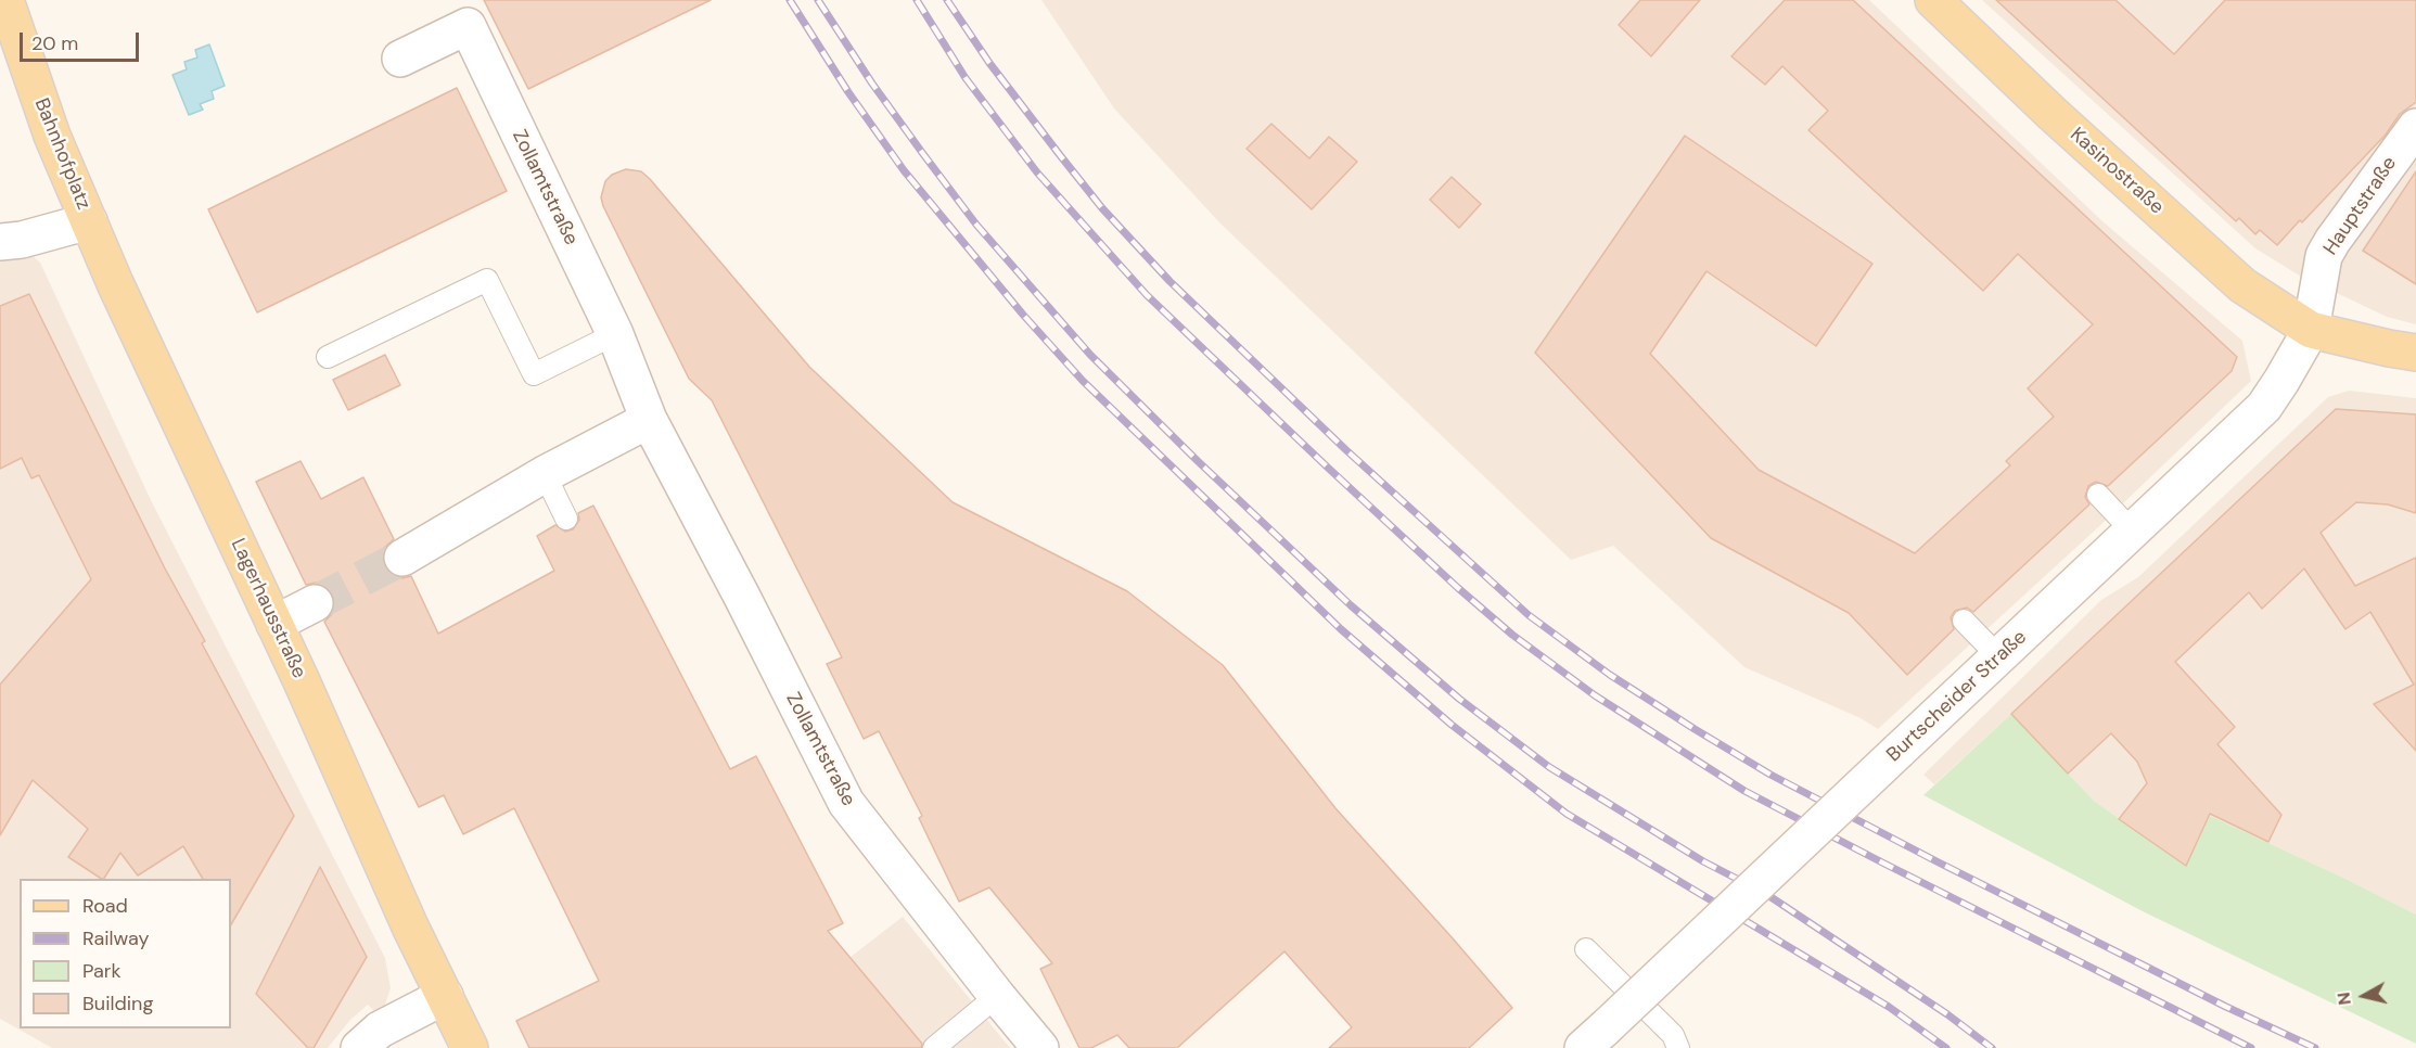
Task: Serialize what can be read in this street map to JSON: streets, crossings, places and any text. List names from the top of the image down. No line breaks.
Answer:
{"streets":{"main road":["Bahnhofplatz","Kasinostraße","Lagerhausstraße"],"street":["Zollamtstraße","Hauptstraße","Burtscheider Straße"]},"crossings":[["Bahnhofplatz","Lagerhausstraße"],["Kasinostraße","Hauptstraße"],["Kasinostraße","Burtscheider Straße"],["Hauptstraße","Burtscheider Straße"]],"legend":["Road","Railway","Park","Building"],"scale_bar":"20 m","north":"left"}
